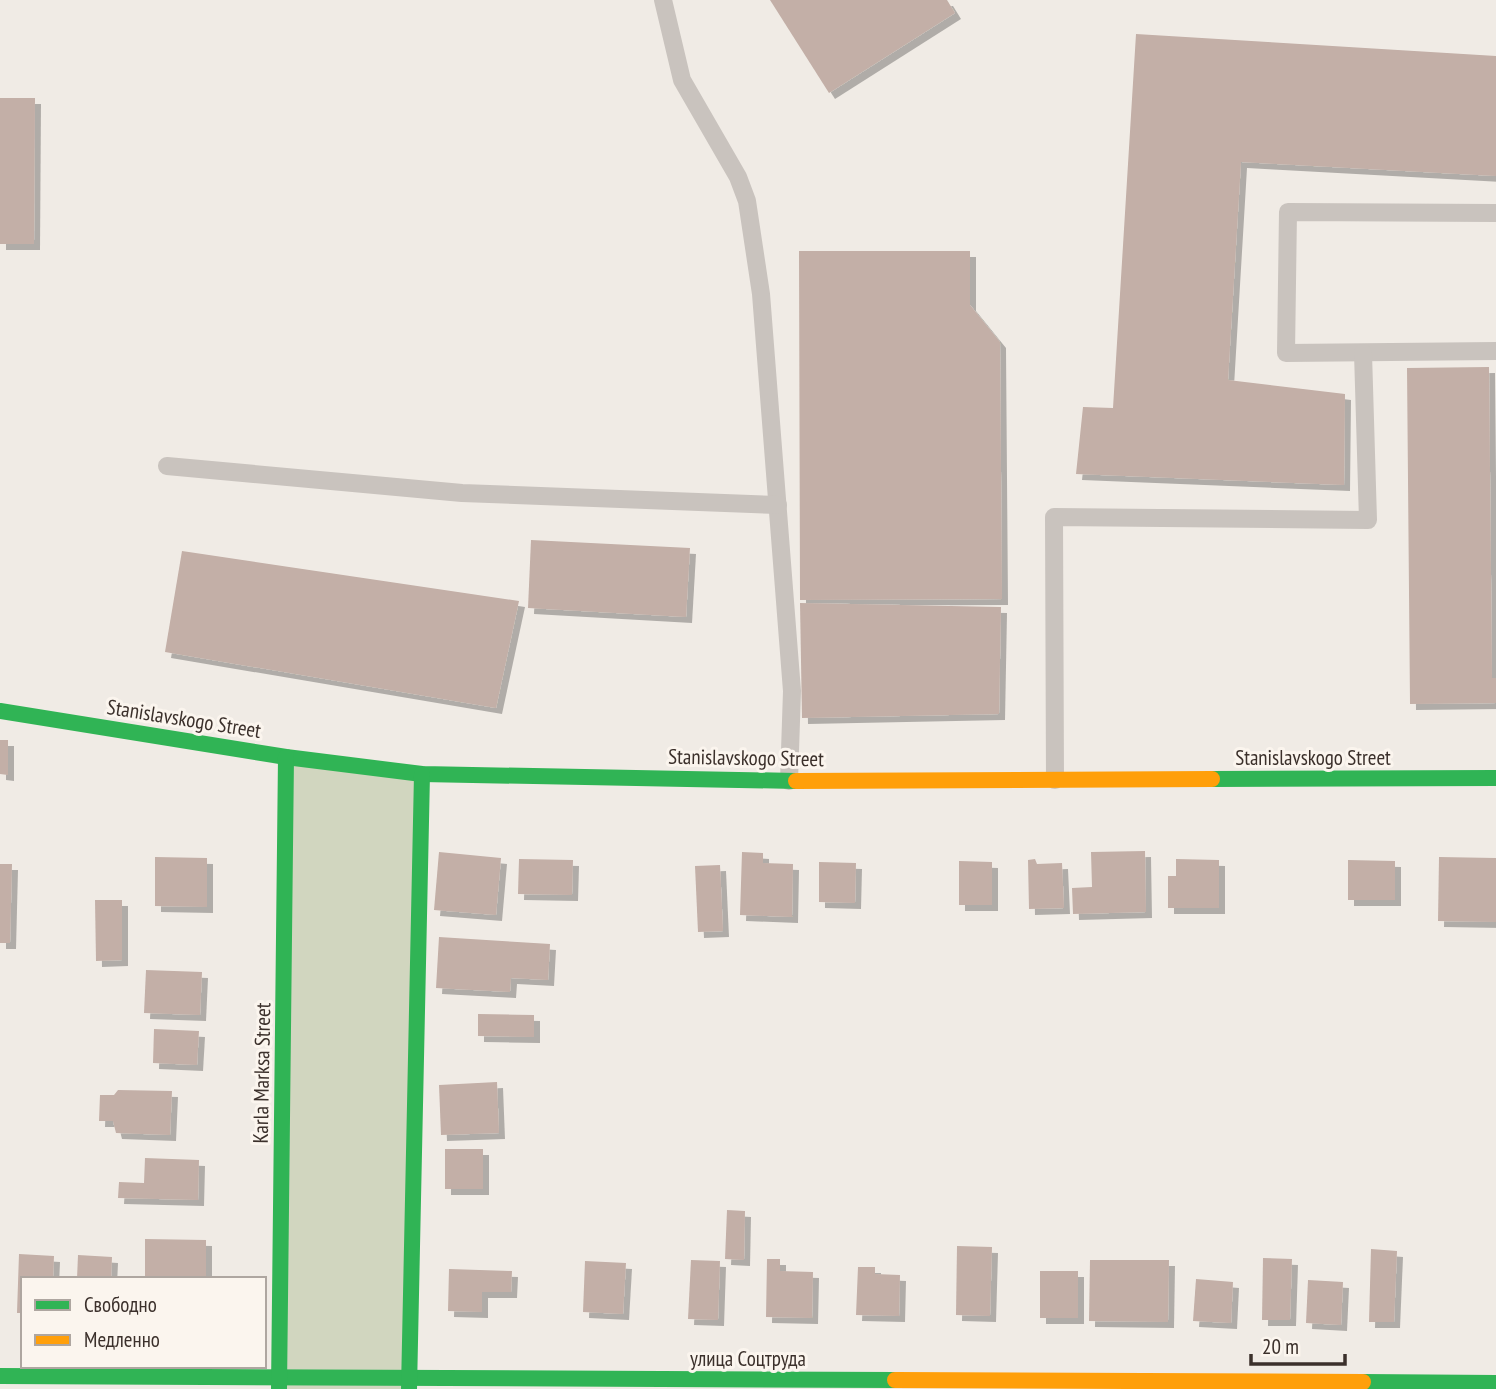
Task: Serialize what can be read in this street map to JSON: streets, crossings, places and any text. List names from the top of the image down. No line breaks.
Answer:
{"streets":{"main road":["Stanislavskogo Street","Karla Marksa Street","улица Соцтруда"]},"crossings":[["Stanislavskogo Street","Karla Marksa Street"],["Karla Marksa Street","улица Соцтруда"]],"legend":["Свободно","Медленно"],"scale_bar":"20 m"}
